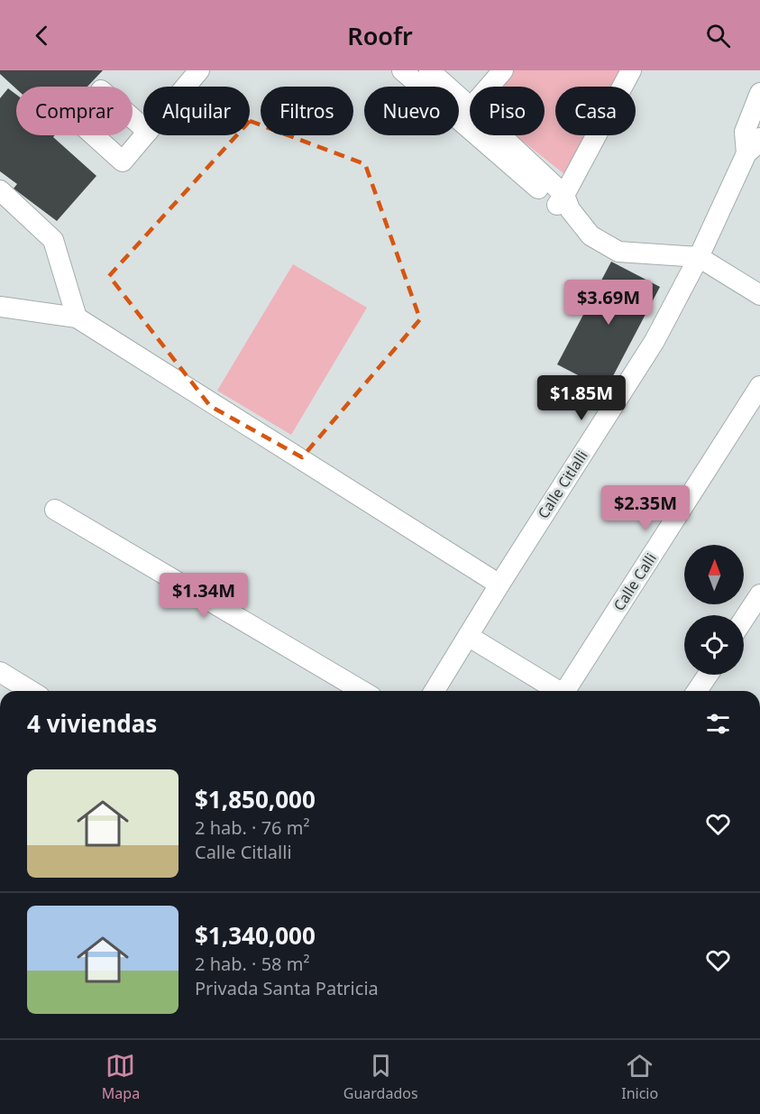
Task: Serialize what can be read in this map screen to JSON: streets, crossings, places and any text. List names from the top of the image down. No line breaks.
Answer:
{"streets":{"street":["Calle Citlalli","Calle Calli"]},"north":"top","page":{"header":"Roofr","chip":["Comprar","Alquilar","Filtros","Nuevo","Piso","Casa"],"price":["$3.69M","$1.85M","$2.35M","$1.34M"],"heading":"4 viviendas","list":[{"name":"$1,850,000","note":"2 hab. · 76 m² · Calle Citlalli"},{"name":"$1,340,000","note":"2 hab. · 58 m² · Privada Santa Patricia"}],"tabs":["Mapa","Guardados","Inicio"]}}
